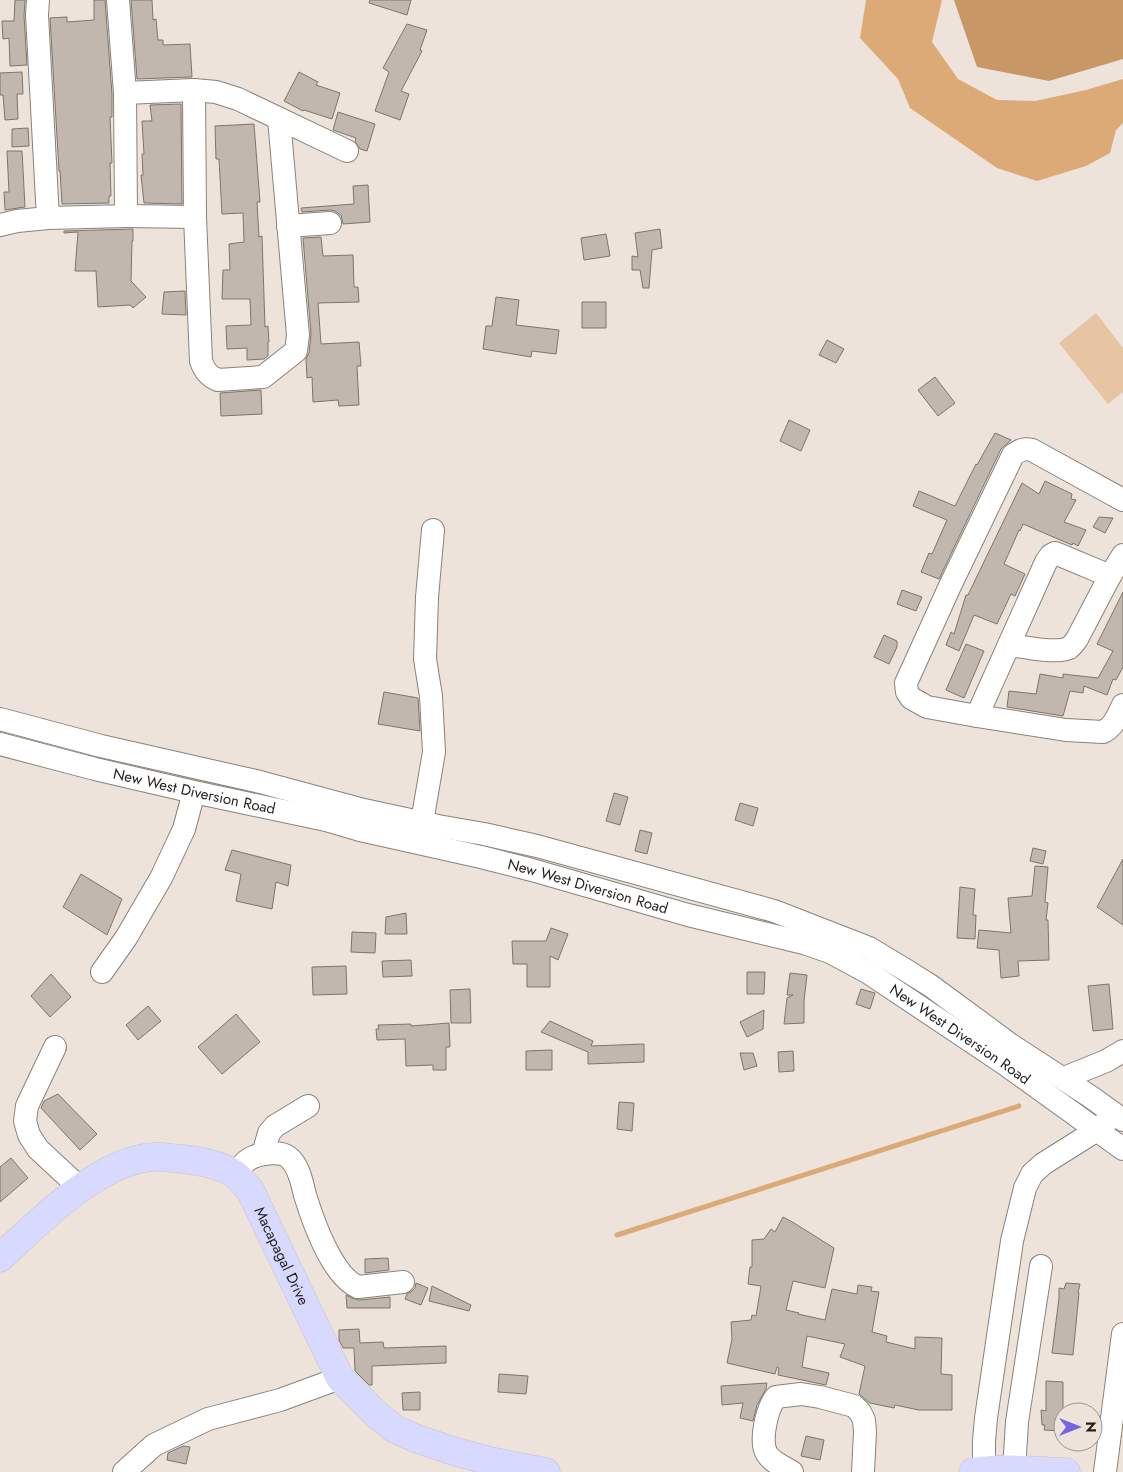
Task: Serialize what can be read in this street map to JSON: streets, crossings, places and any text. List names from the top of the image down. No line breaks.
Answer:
{"streets":{"main road":["Macapagal Drive"],"street":["New West Diversion Road"]},"north":"right"}
